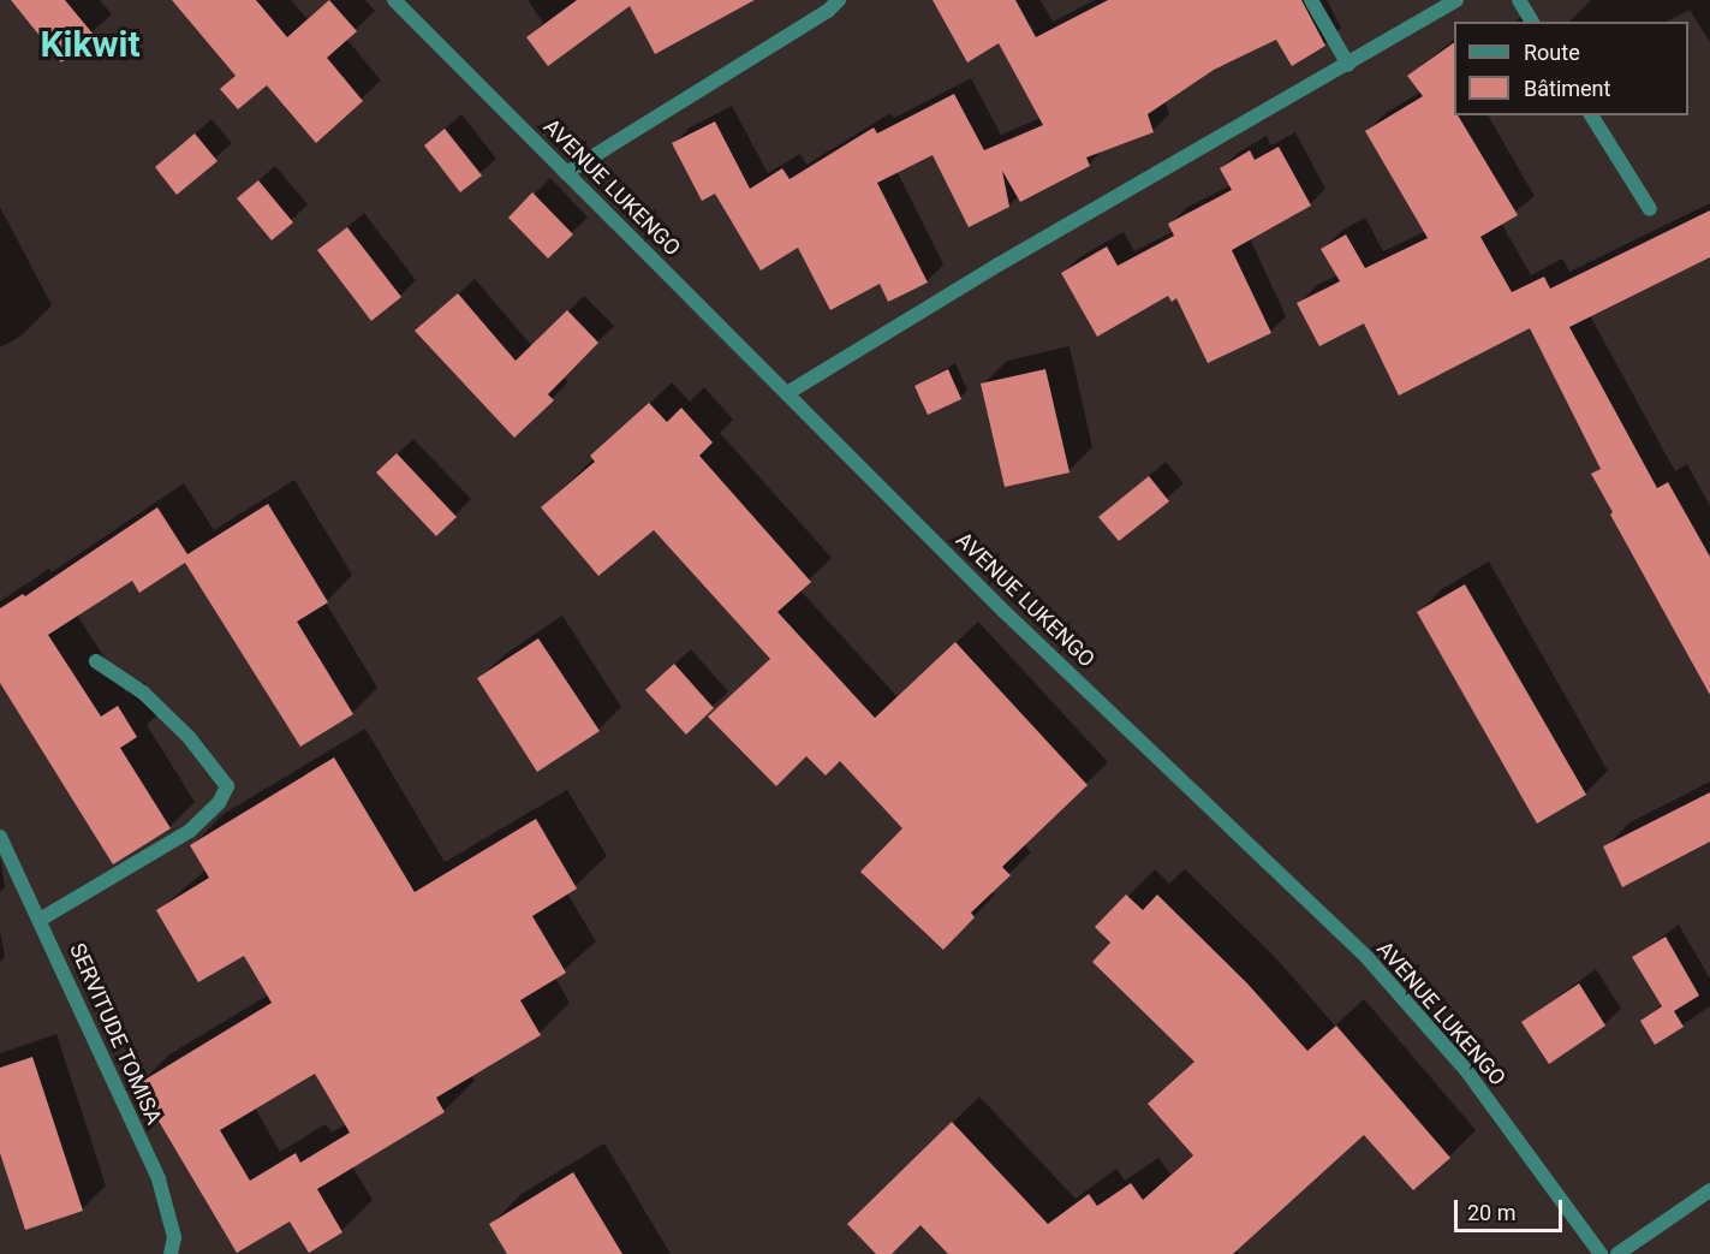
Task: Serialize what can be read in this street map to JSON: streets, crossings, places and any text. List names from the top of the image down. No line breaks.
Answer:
{"streets":{"street":["AVENUE LUKENGO","SERVITUDE TOMISA"]},"districts":["Kikwit"],"legend":["Route","Bâtiment"],"scale_bar":"20 m"}
